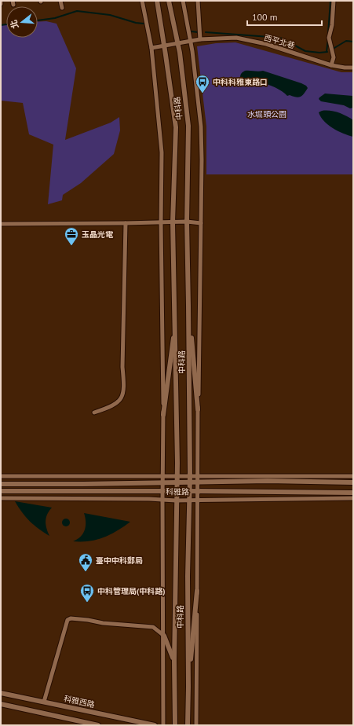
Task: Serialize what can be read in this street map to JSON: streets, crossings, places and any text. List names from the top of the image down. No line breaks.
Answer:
{"streets":{"street":["西平北巷","中科路","科雅路","科雅西路"]},"crossings":[["西平北巷","中科路"],["中科路","科雅路"]],"parks":["水堀頭公園"],"places":{"bus stop":["中科科雅東路口","中科管理局(中科路)"],"office":["玉晶光電"],"public building":["臺中中科郵局"]},"scale_bar":"100 m","north":"left"}
